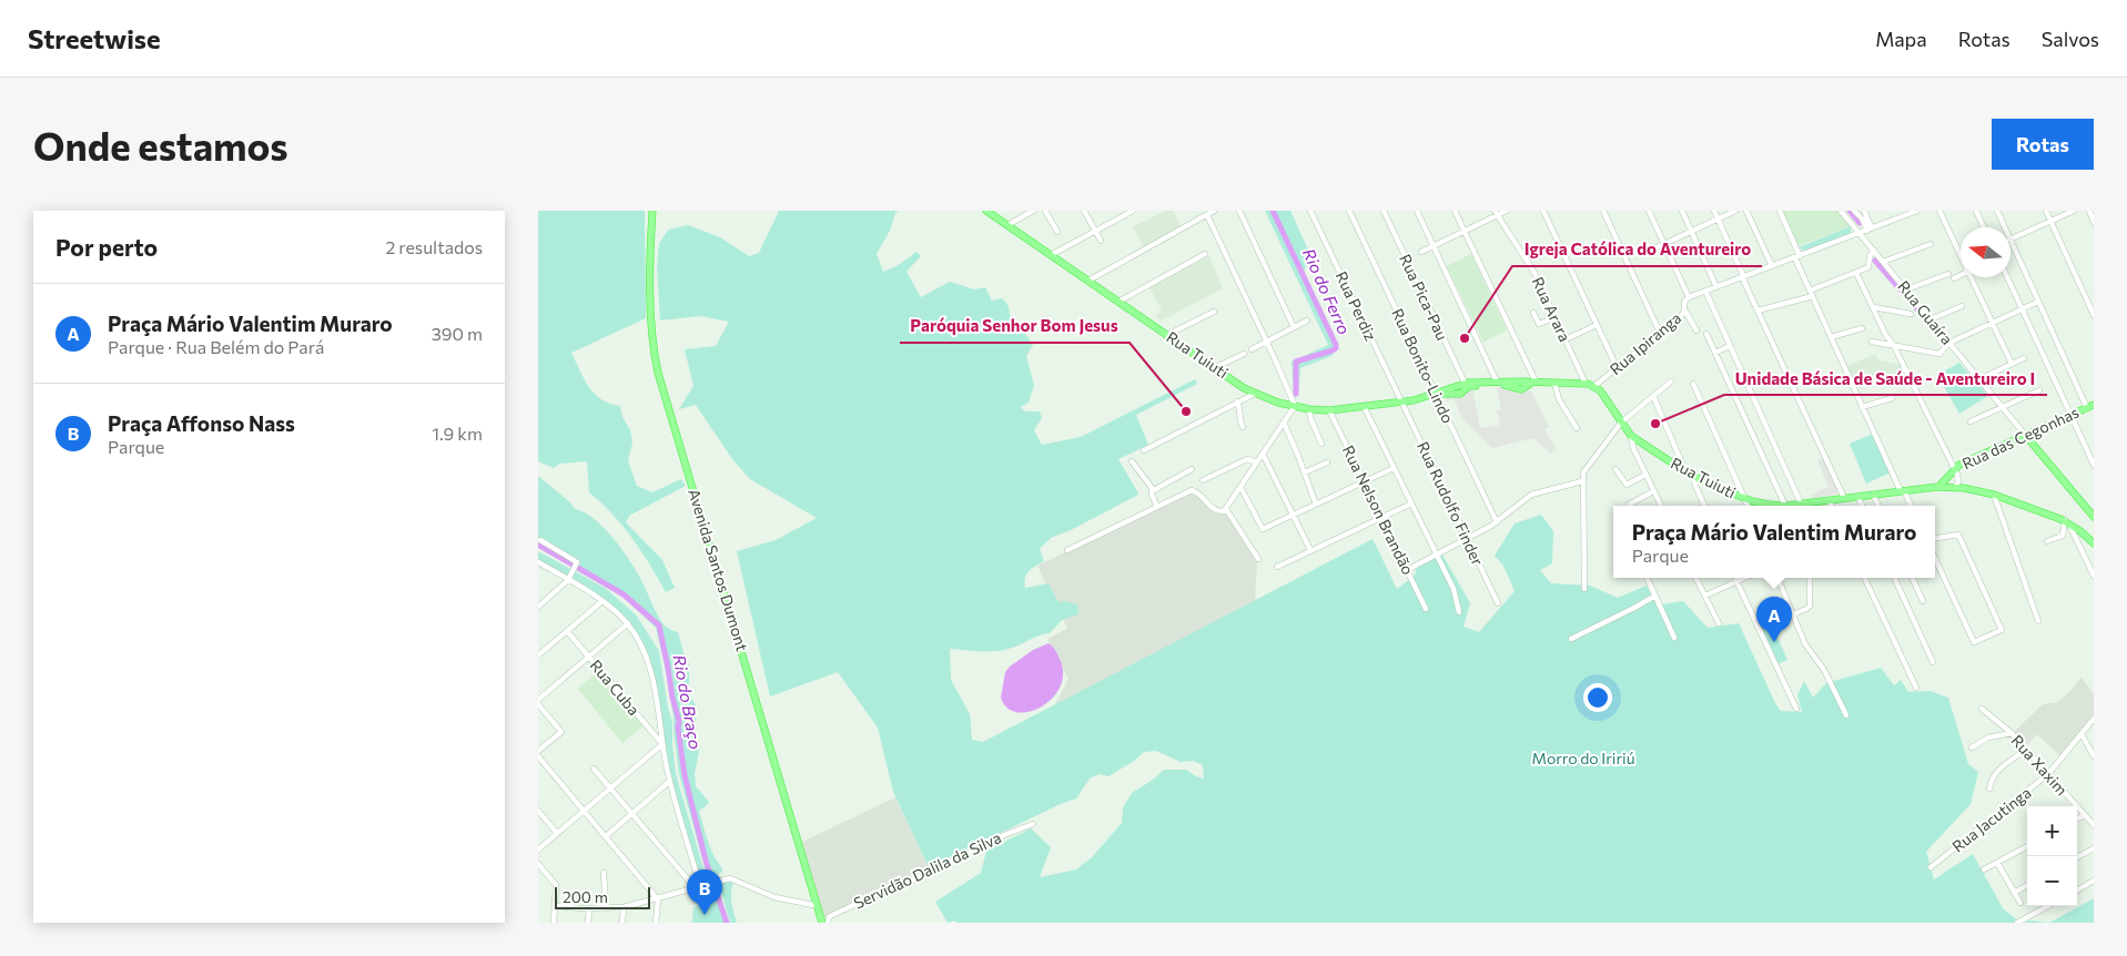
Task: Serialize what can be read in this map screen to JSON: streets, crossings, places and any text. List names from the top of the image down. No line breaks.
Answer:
{"streets":{"main road":["Rua Guaíra","Rua Tuiuti","Rua das Cegonhas","Avenida Santos Dumont"],"street":["Rua Pica-Pau","Rua Perdiz","Rua Arara","Rua Ipiranga","Rua Bonito-Lindo","Rua Rudolfo Finder","Rua Nelson Brandão","Rua Cuba","Rua Xaxim","Rua Jacutinga","Servidão Dalila da Silva"]},"crossings":[["Rua Pica-Pau","Rua Tuiuti"],["Rua Perdiz","Rua Tuiuti"],["Rua Perdiz","Rua Rudolfo Finder"],["Rua Arara","Rua Tuiuti"],["Rua Guaíra","Rua das Cegonhas"],["Rua Ipiranga","Rua Tuiuti"],["Rua Tuiuti","Rua Bonito-Lindo"],["Rua Tuiuti","Rua Rudolfo Finder"],["Rua Tuiuti","Rua Nelson Brandão"],["Rua Xaxim","Rua Jacutinga"]],"water":["Rio do Ferro","Rio do Braço"],"parks":["Morro do Iririú"],"places":["Igreja Católica do Aventureiro","Paróquia Senhor Bom Jesus","Unidade Básica de Saúde - Aventureiro I"],"scale_bar":"200 m","north":"left","page":{"header":"Streetwise","nav":["Mapa","Rotas","Salvos"],"buttons":"Rotas","title":"Onde estamos","heading":["Por perto","2 resultados"],"list":[{"mark":"A","name":"Praça Mário Valentim Muraro","note":"Parque · Rua Belém do Pará","value":"390 m"},{"mark":"B","name":"Praça Affonso Nass","note":"Parque","value":"1.9 km"}],"popup":["Praça Mário Valentim Muraro","Parque"],"pins":["A","B"],"map_buttons":["+","−"],"scale":"200 m"}}
